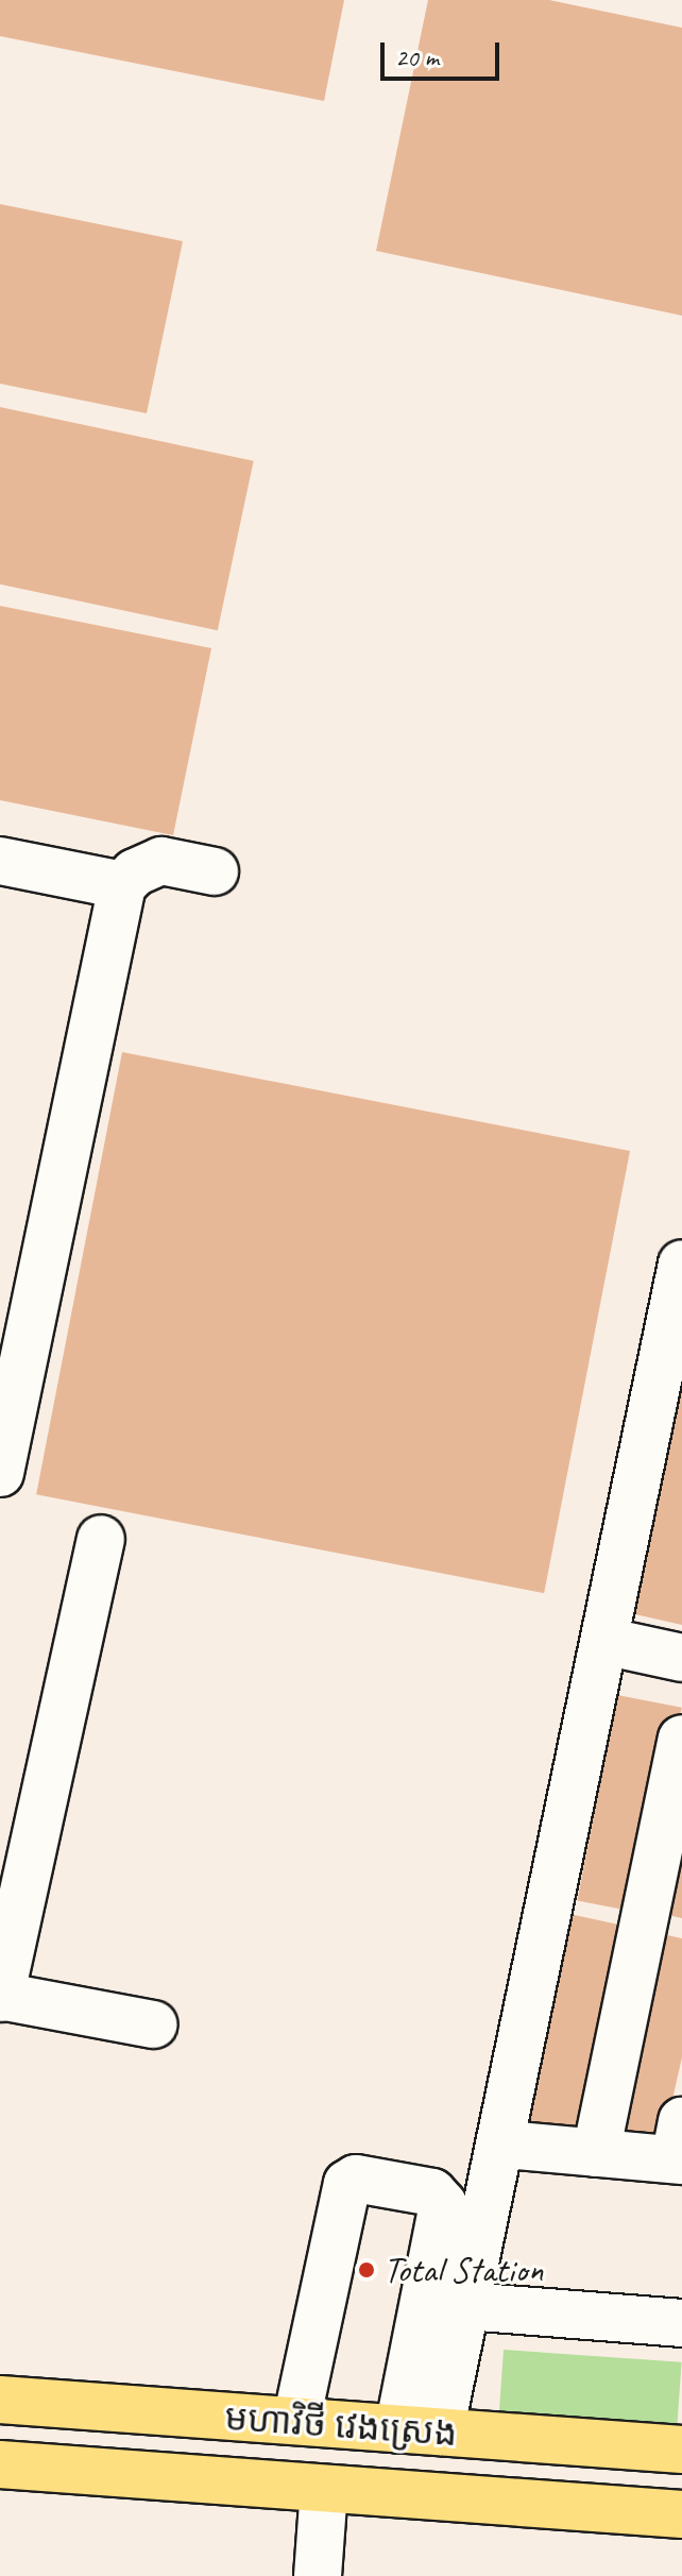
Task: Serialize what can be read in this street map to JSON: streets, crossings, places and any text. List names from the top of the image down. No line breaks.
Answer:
{"streets":{"main road":["មហាវិថី វេងស្រេង"]},"places":["Total Station"],"scale_bar":"20 m"}
